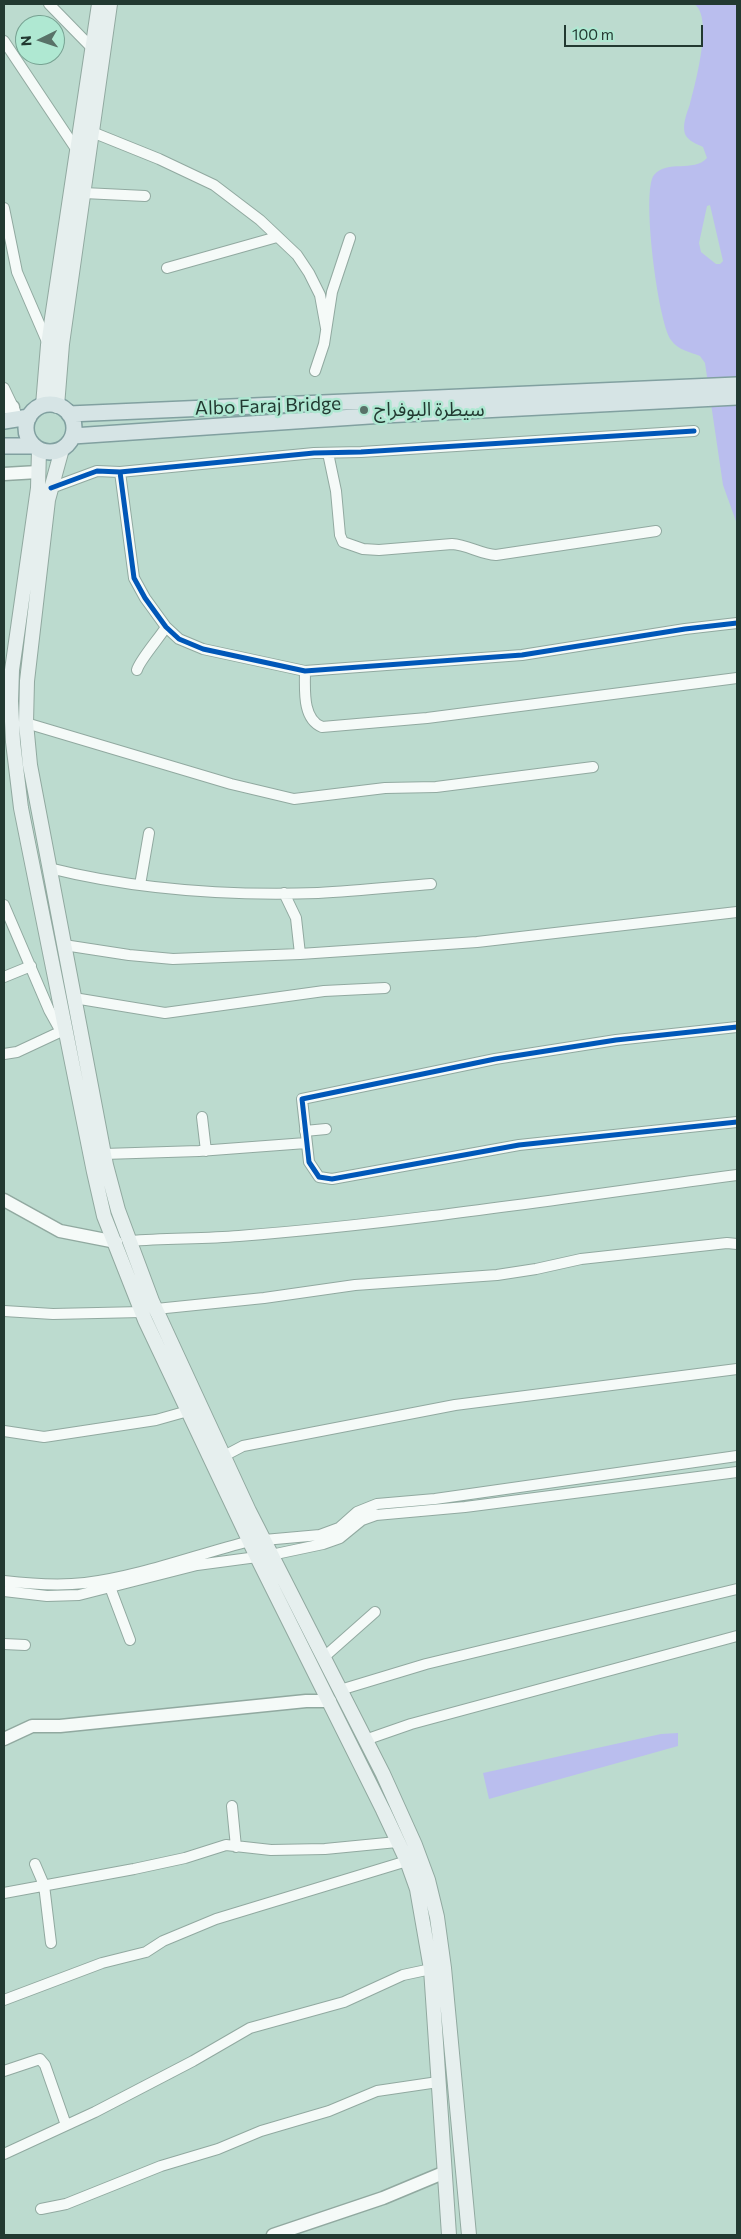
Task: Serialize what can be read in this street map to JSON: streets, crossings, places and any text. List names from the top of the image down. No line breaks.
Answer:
{"streets":{"main road":["Albo Faraj Bridge"]},"places":["سيطرة البوفراج"],"scale_bar":"100 m","north":"left"}
